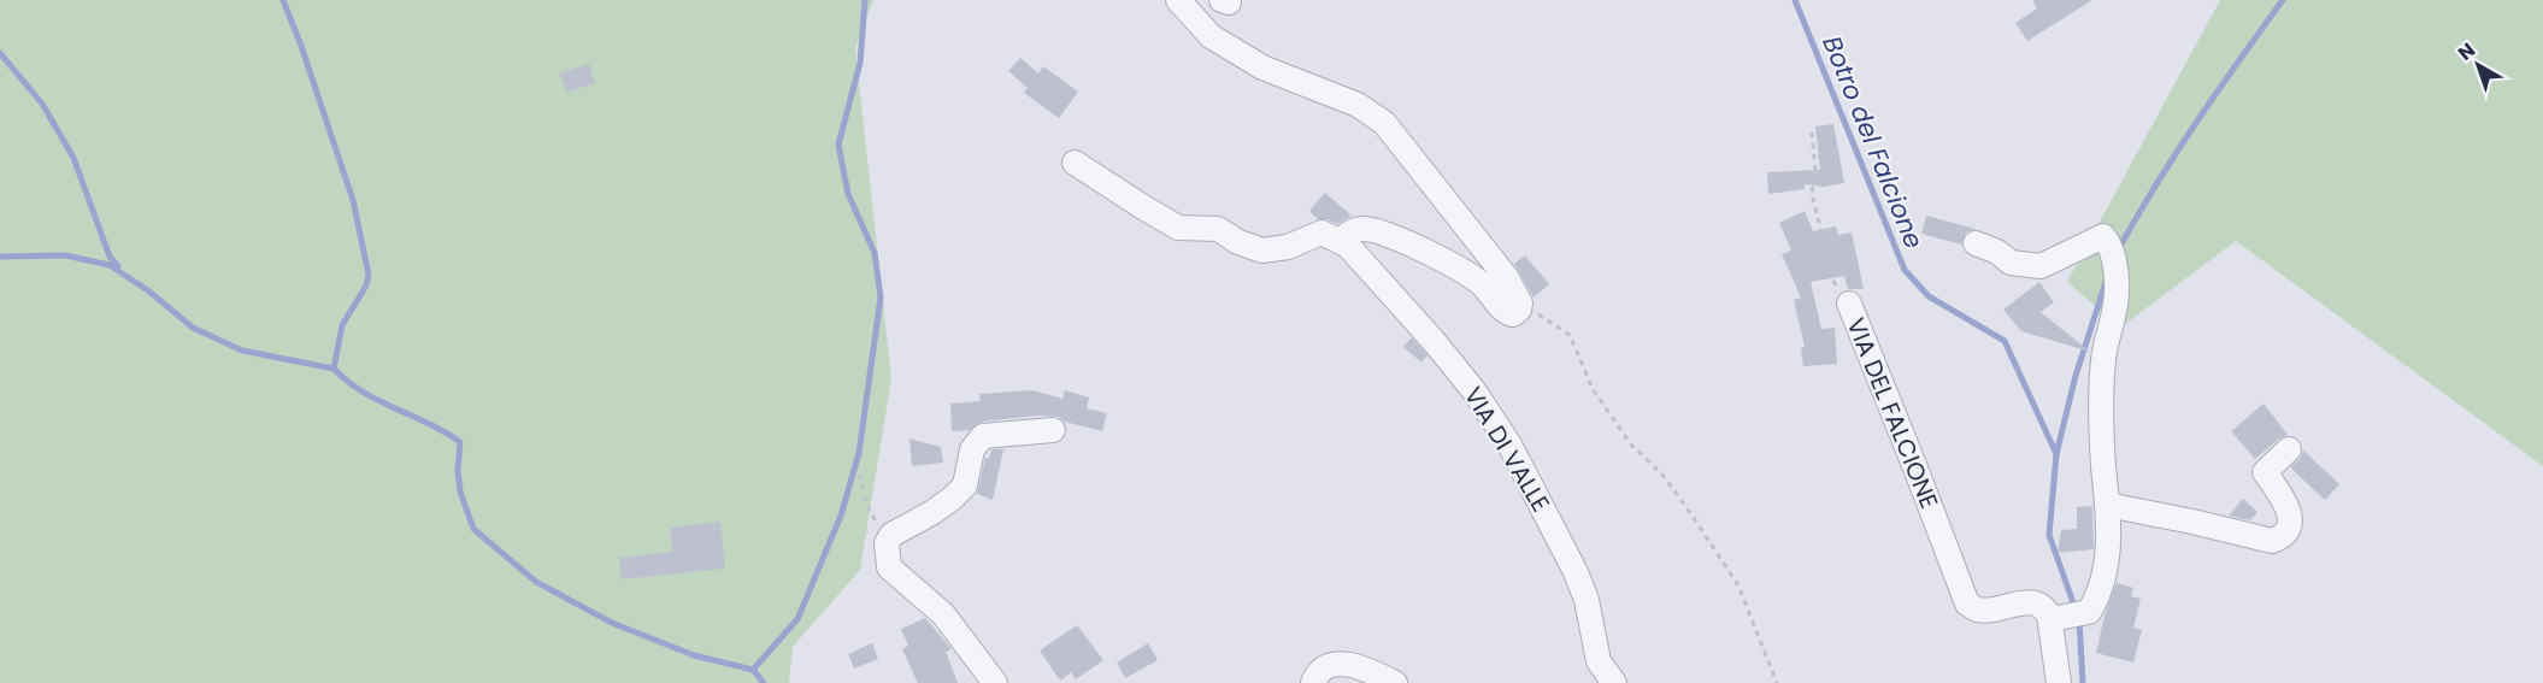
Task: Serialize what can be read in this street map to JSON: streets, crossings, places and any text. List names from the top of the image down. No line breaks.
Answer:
{"streets":{"street":["VIA DEL FALCIONE","VIA DI VALLE"]},"water":["Botro del Falcione"],"north":"top left"}
